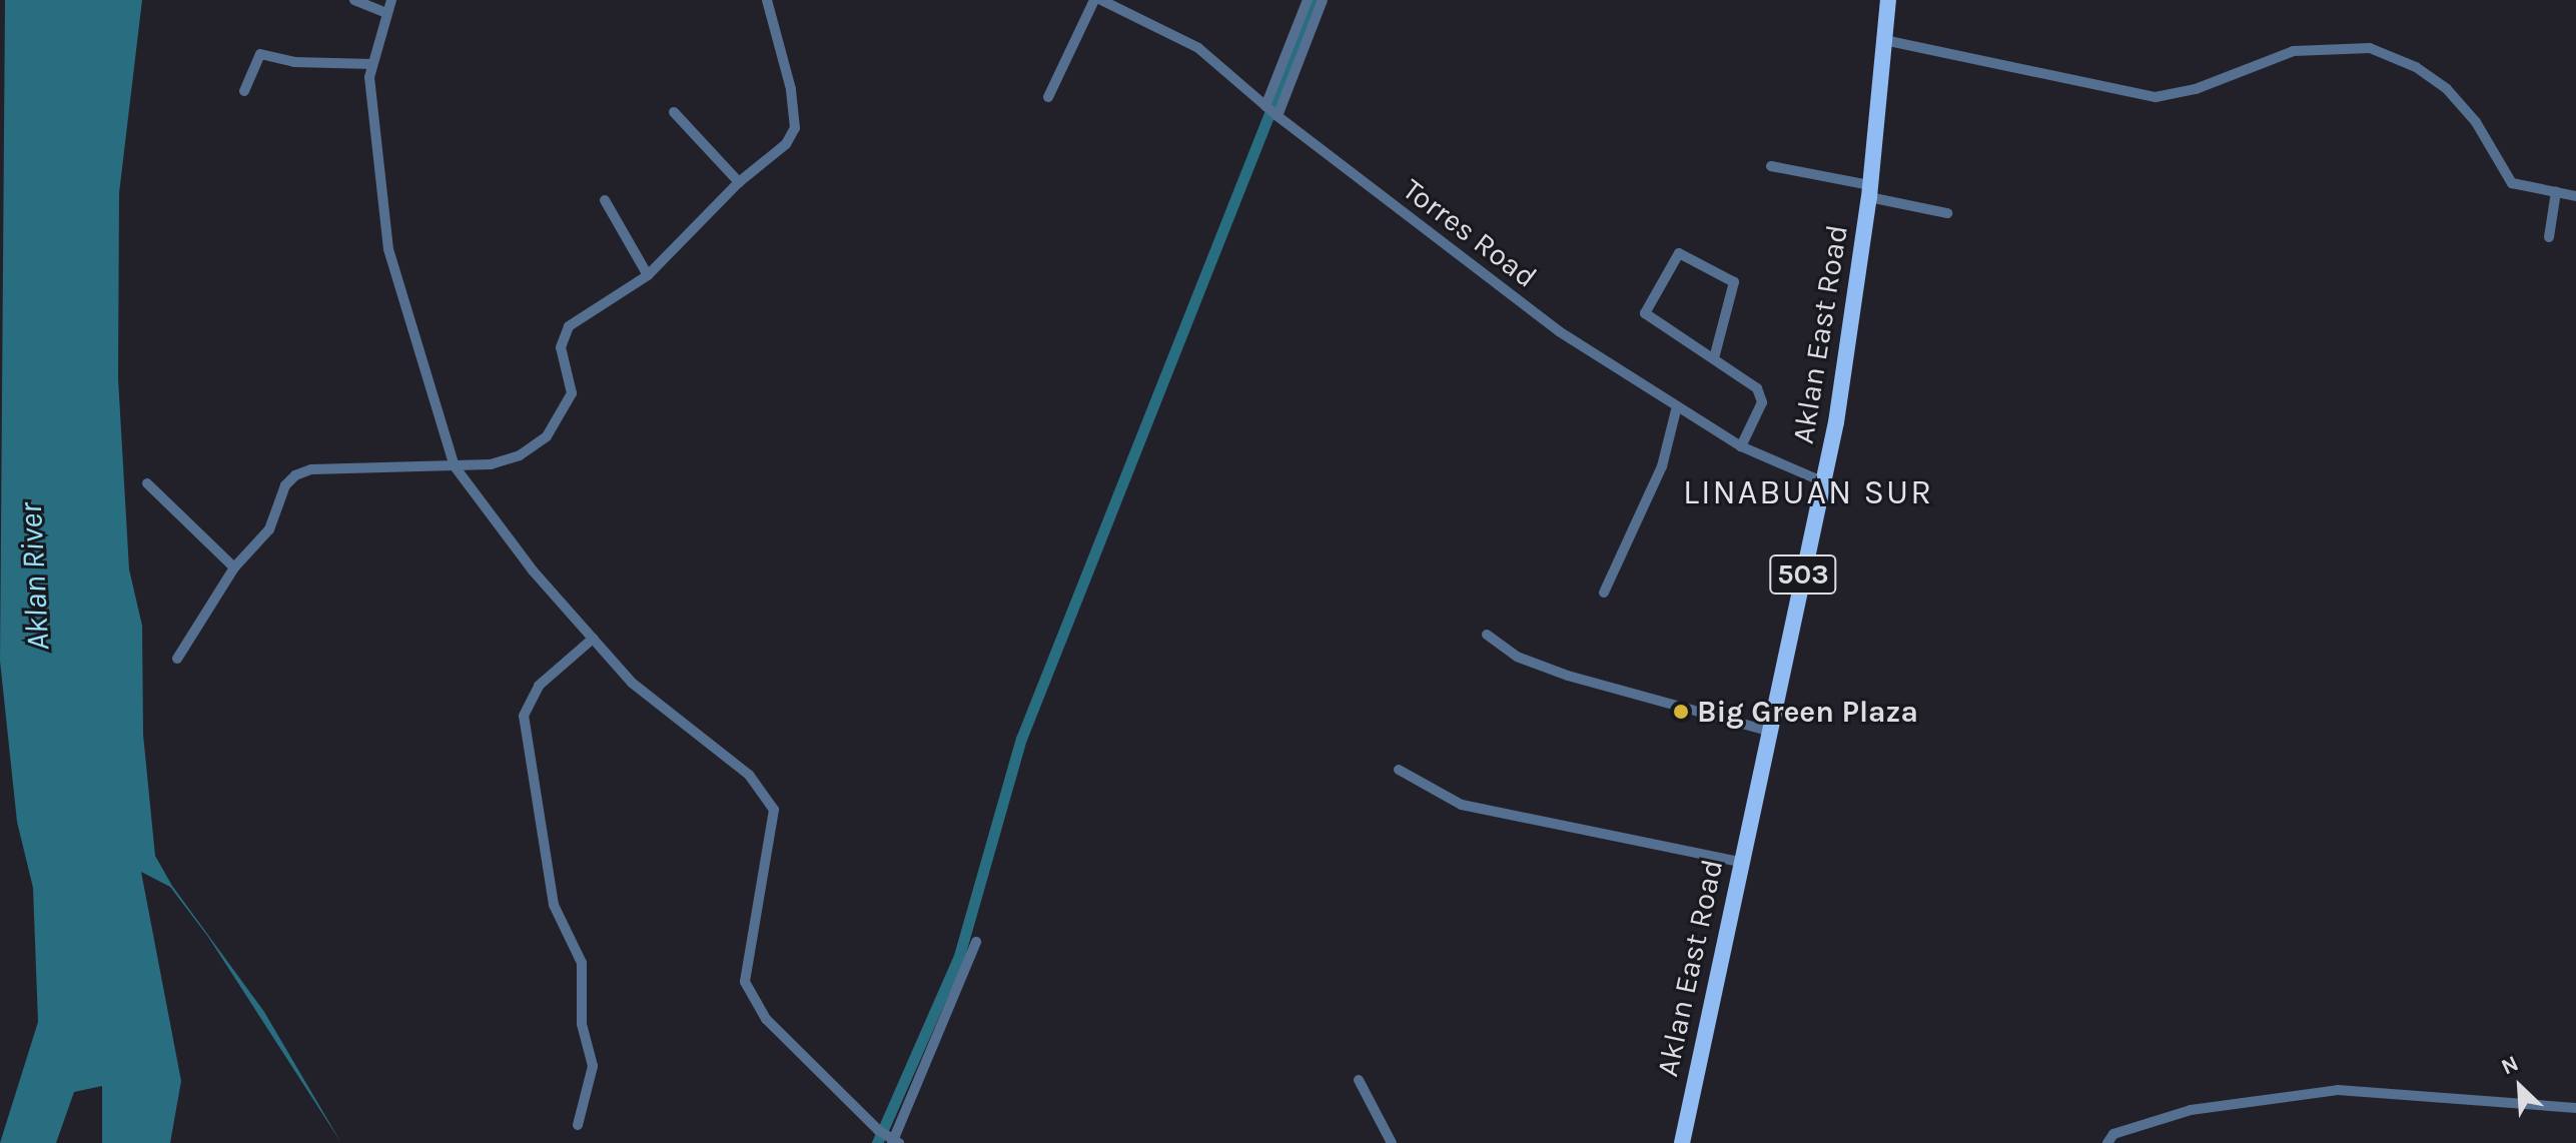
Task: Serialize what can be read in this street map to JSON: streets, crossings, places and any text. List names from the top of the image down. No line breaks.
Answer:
{"streets":{"main road":["Aklan East Road","503"],"street":["Torres Road"]},"crossings":[["Torres Road","Aklan East Road"]],"districts":["LINABUAN SUR"],"water":["Aklan River"],"places":["Big Green Plaza"],"north":"top left"}
